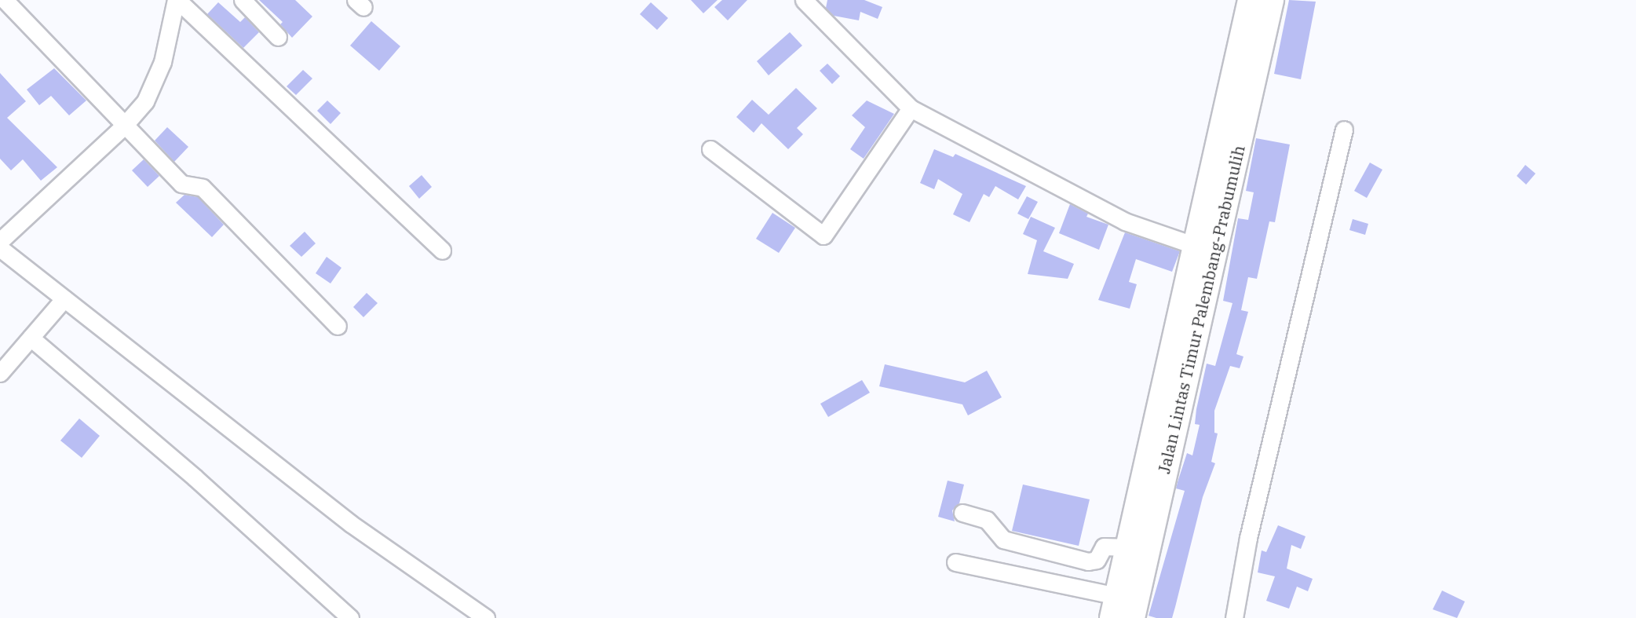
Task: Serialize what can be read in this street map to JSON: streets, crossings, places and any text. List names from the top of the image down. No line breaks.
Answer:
{"streets":{"highway":["Jalan Lintas Timur Palembang-Prabumulih"]}}
